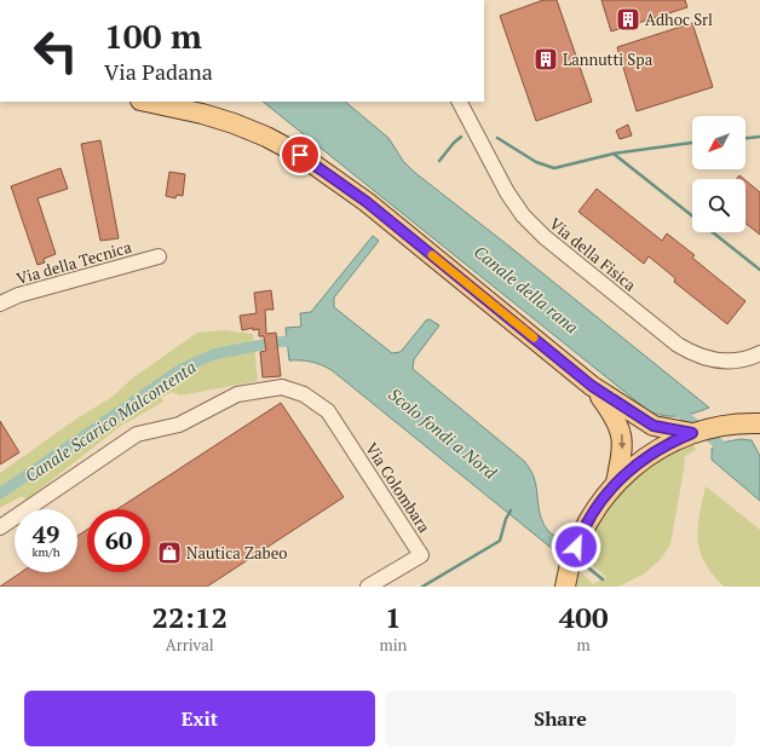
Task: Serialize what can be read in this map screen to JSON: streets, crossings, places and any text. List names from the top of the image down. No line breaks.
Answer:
{"streets":{"street":["Via della Fisica","Via della Tecnica","Via Colombara"]},"water":["Canale della rana","Canale Scarico Malcontenta","Scolo fondi a Nord"],"places":{"building":["Adhoc Srl","Lannutti Spa"],"shop":["Nautica Zabeo"]},"north":"bottom left","page":{"turn":["100 m","Via Padana"],"speed":"49 km/h","limit":"60","eta":["22:12","Arrival","1","min","400","m"],"buttons":["Exit","Share"]}}
